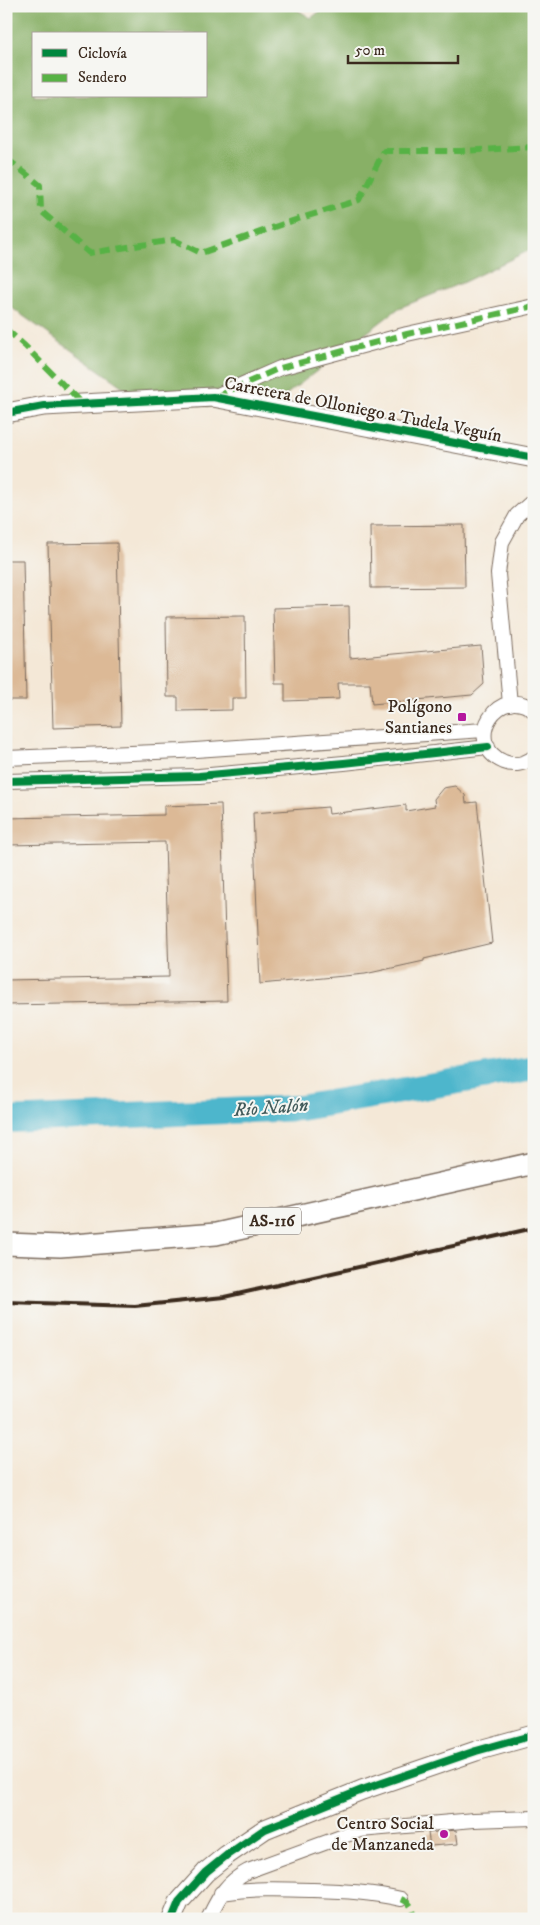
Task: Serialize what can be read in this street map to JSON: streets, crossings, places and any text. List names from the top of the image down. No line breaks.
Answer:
{"streets":{"main road":["AS-116"],"street":["Carretera de Olloniego a Tudela Veguín"]},"water":["Río Nalón"],"places":{"transit":["Polígono Santianes"],"other":["Centro Social de Manzaneda"]},"legend":["Ciclovía","Sendero"],"scale_bar":"50 m"}
